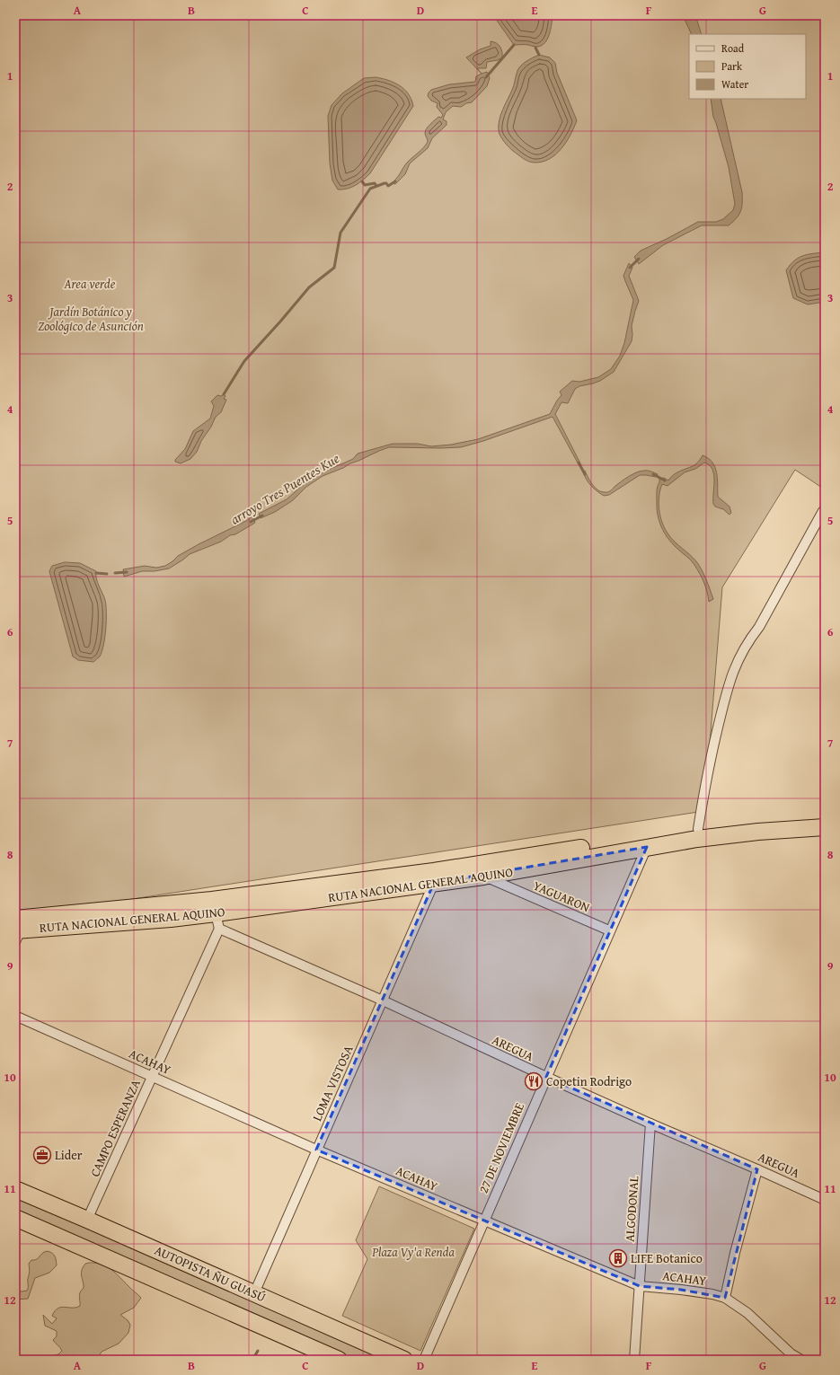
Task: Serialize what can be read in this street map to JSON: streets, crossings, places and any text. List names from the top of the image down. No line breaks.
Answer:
{"streets":{"highway":["RUTA NACIONAL GENERAL AQUINO","AUTOPISTA ÑU GUASÚ"],"street":["YAGUARON","AREGUA","ACAHAY","LOMA VISTOSA","CAMPO ESPERANZA","27 DE NOVIEMBRE","ALGODONAL"]},"crossings":[["RUTA NACIONAL GENERAL AQUINO","YAGUARON"],["RUTA NACIONAL GENERAL AQUINO","AREGUA"],["RUTA NACIONAL GENERAL AQUINO","LOMA VISTOSA"],["RUTA NACIONAL GENERAL AQUINO","CAMPO ESPERANZA"],["RUTA NACIONAL GENERAL AQUINO","27 DE NOVIEMBRE"],["YAGUARON","27 DE NOVIEMBRE"],["AREGUA","LOMA VISTOSA"],["AREGUA","CAMPO ESPERANZA"],["AREGUA","27 DE NOVIEMBRE"],["AREGUA","ALGODONAL"],["ACAHAY","LOMA VISTOSA"],["ACAHAY","CAMPO ESPERANZA"],["ACAHAY","27 DE NOVIEMBRE"],["ACAHAY","ALGODONAL"],["LOMA VISTOSA","AUTOPISTA ÑU GUASÚ"],["CAMPO ESPERANZA","AUTOPISTA ÑU GUASÚ"]],"water":["arroyo Tres Puentes Kue"],"parks":["Area verde","Jardín Botánico y Zoológico de Asunción","Plaza Vy'a Renda"],"places":{"restaurant":["Copetin Rodrigo"],"office":["Lider"],"building":["LIFE Botanico"]},"legend":["Road","Park","Water"],"grid":{"columns":["A","B","C","D","E","F","G"],"rows":["1","2","3","4","5","6","7","8","9","10","11","12"]}}
